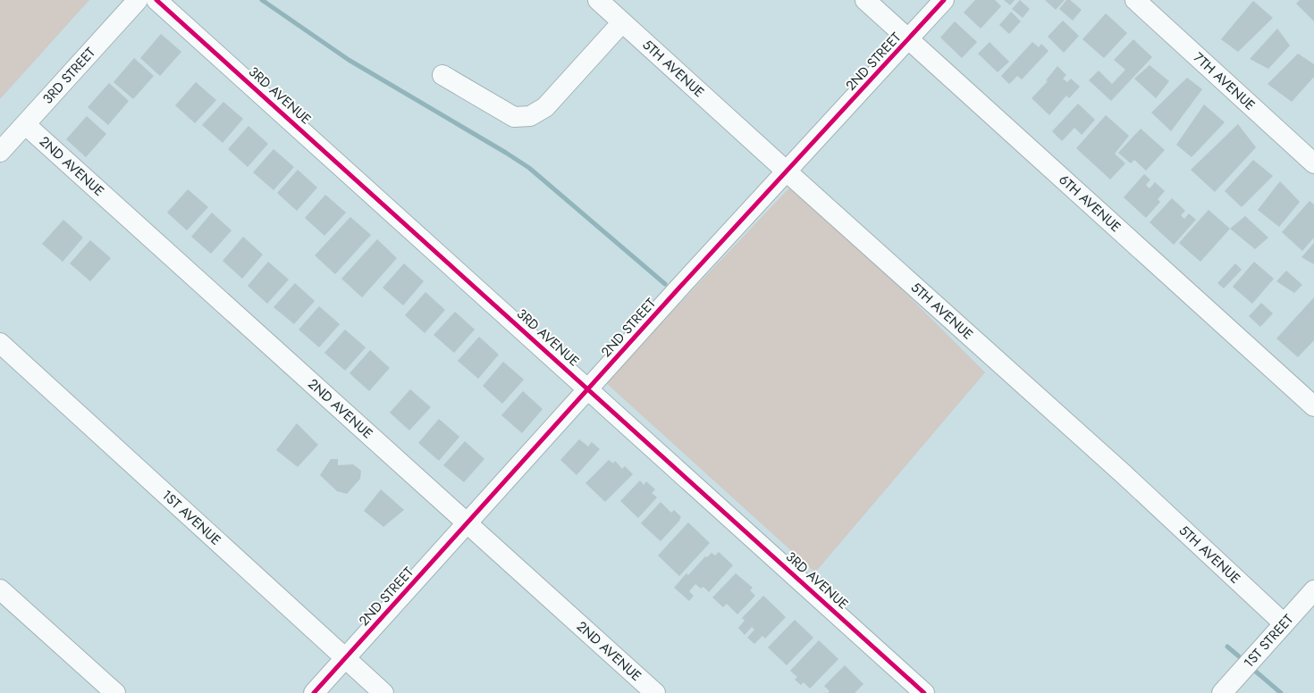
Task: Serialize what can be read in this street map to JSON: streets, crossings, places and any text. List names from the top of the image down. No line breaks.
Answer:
{"streets":{"street":["2ND STREET","5TH AVENUE","3RD STREET","7TH AVENUE","3RD AVENUE","2ND AVENUE","6TH AVENUE","1ST AVENUE","1ST STREET"]},"crossings":[["2ND STREET","5TH AVENUE"],["2ND STREET","3RD AVENUE"],["2ND STREET","2ND AVENUE"],["2ND STREET","6TH AVENUE"],["2ND STREET","1ST AVENUE"],["5TH AVENUE","1ST STREET"],["3RD STREET","2ND AVENUE"]]}
